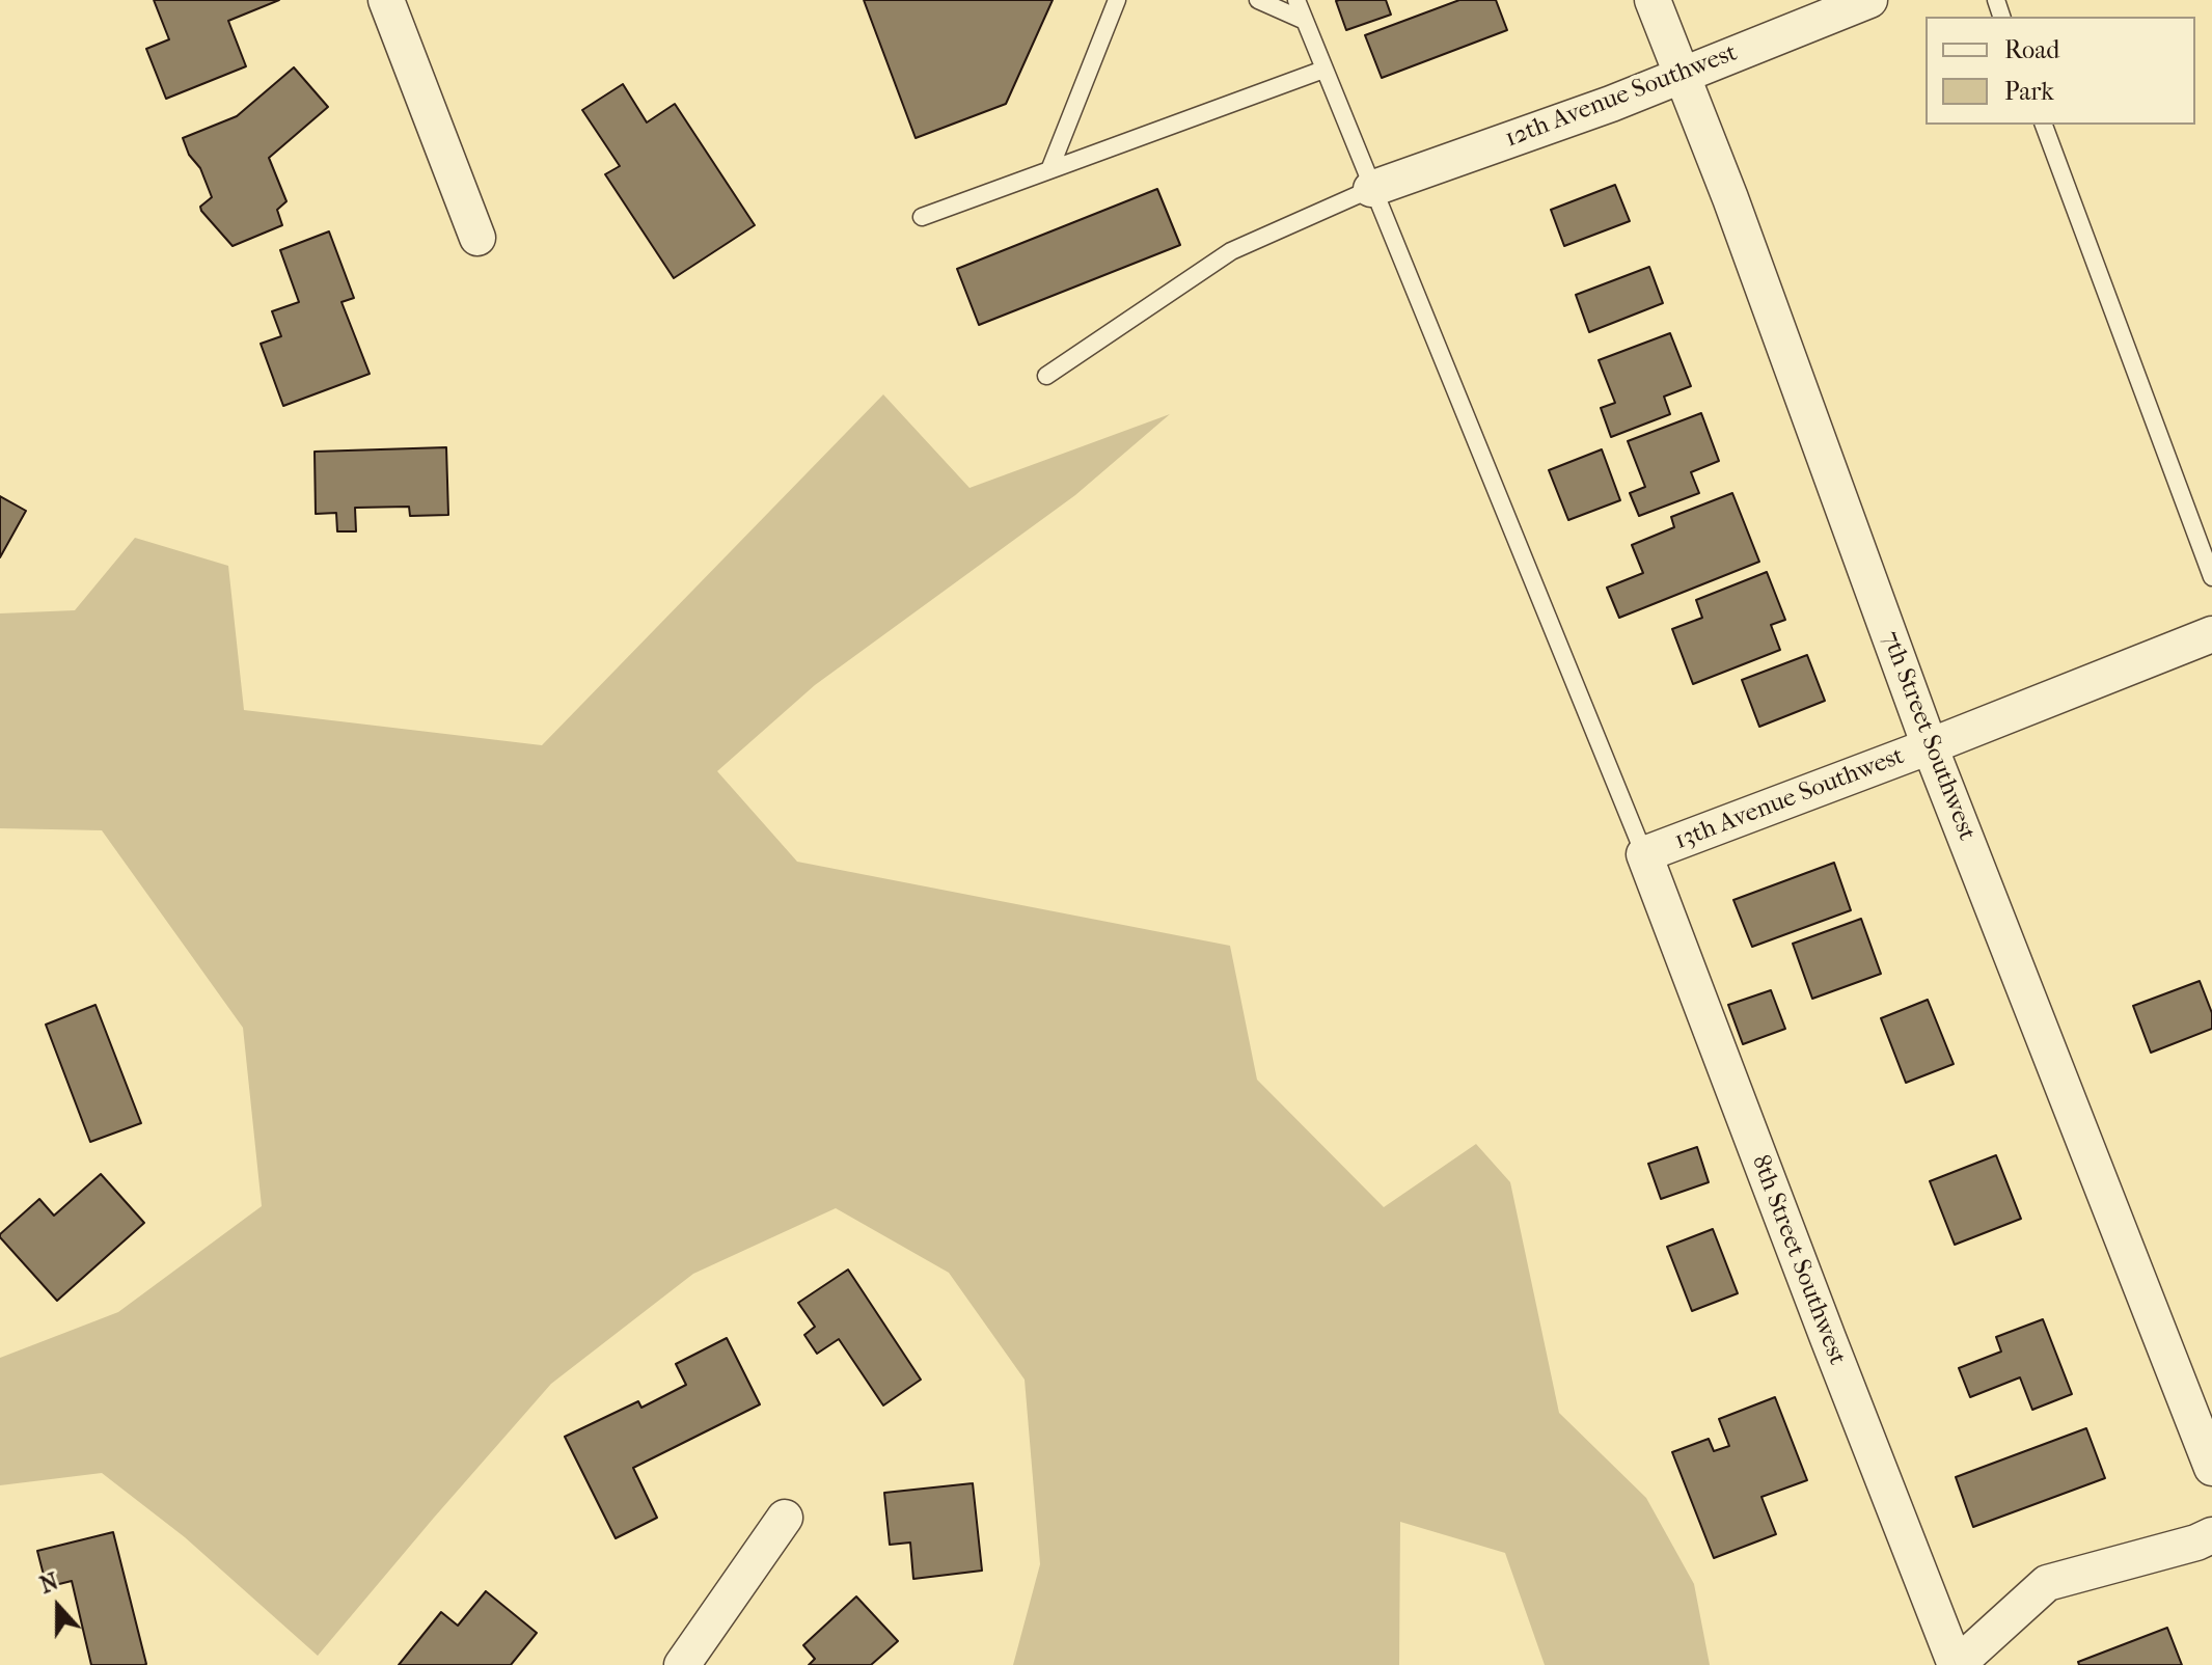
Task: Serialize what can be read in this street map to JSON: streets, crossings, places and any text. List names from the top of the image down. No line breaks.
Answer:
{"streets":{"street":["12th Avenue Southwest","7th Street Southwest","13th Avenue Southwest","8th Street Southwest"]},"crossings":[["12th Avenue Southwest","7th Street Southwest"],["7th Street Southwest","13th Avenue Southwest"],["13th Avenue Southwest","8th Street Southwest"]],"legend":["Road","Park"],"north":"top"}
